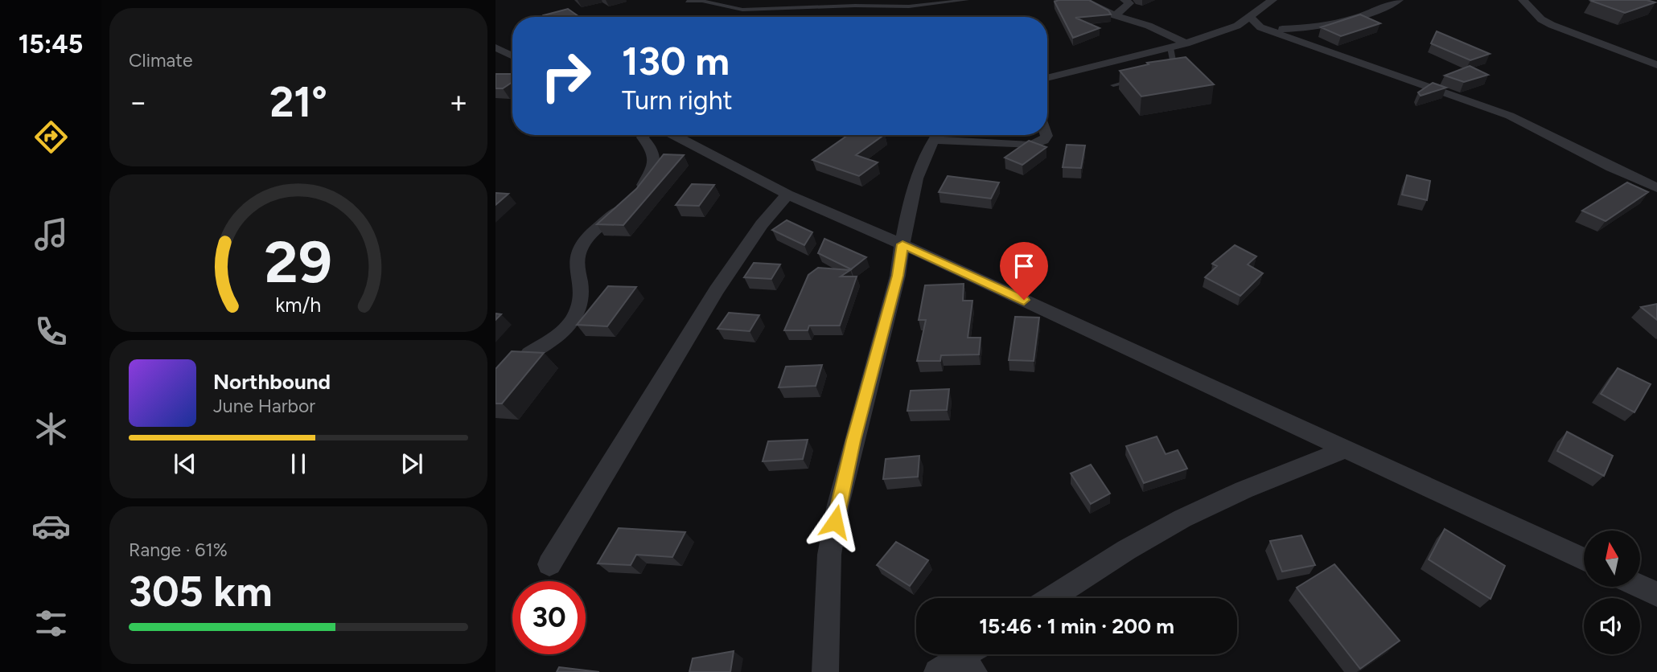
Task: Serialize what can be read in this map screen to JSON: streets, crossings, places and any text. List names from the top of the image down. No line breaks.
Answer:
{"north":"top","page":{"tabs":"15:45","tile":["Climate",["Range · 61%","305 km"]],"turn":["130 m","Turn right"],"heat":["−","21°","+"],"song":["Northbound","June Harbor"],"limit":"30","trip":"15:46 · 1 min · 200 m","gauge":["29","km/h"]}}
